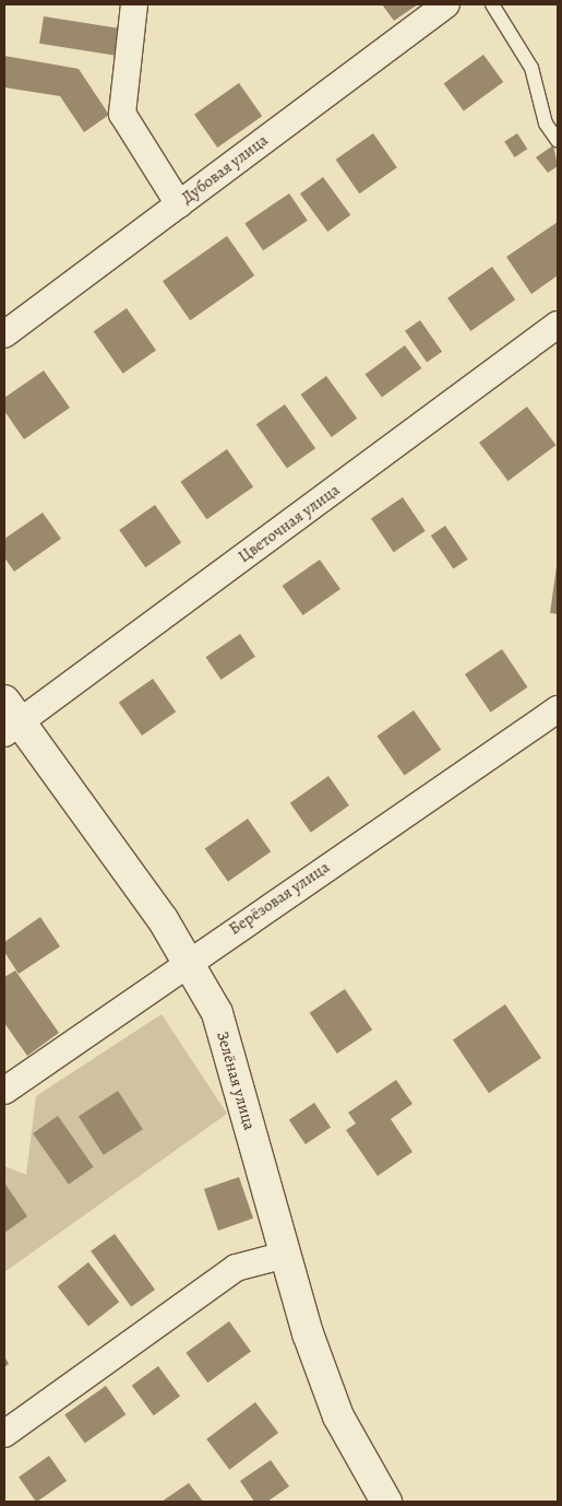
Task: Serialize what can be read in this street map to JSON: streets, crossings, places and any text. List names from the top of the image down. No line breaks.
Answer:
{"streets":{"street":["Дубовая улица","Цветочная улица","Берёзовая улица","Зелёная улица"]},"crossings":[["Цветочная улица","Зелёная улица"],["Берёзовая улица","Зелёная улица"]]}
